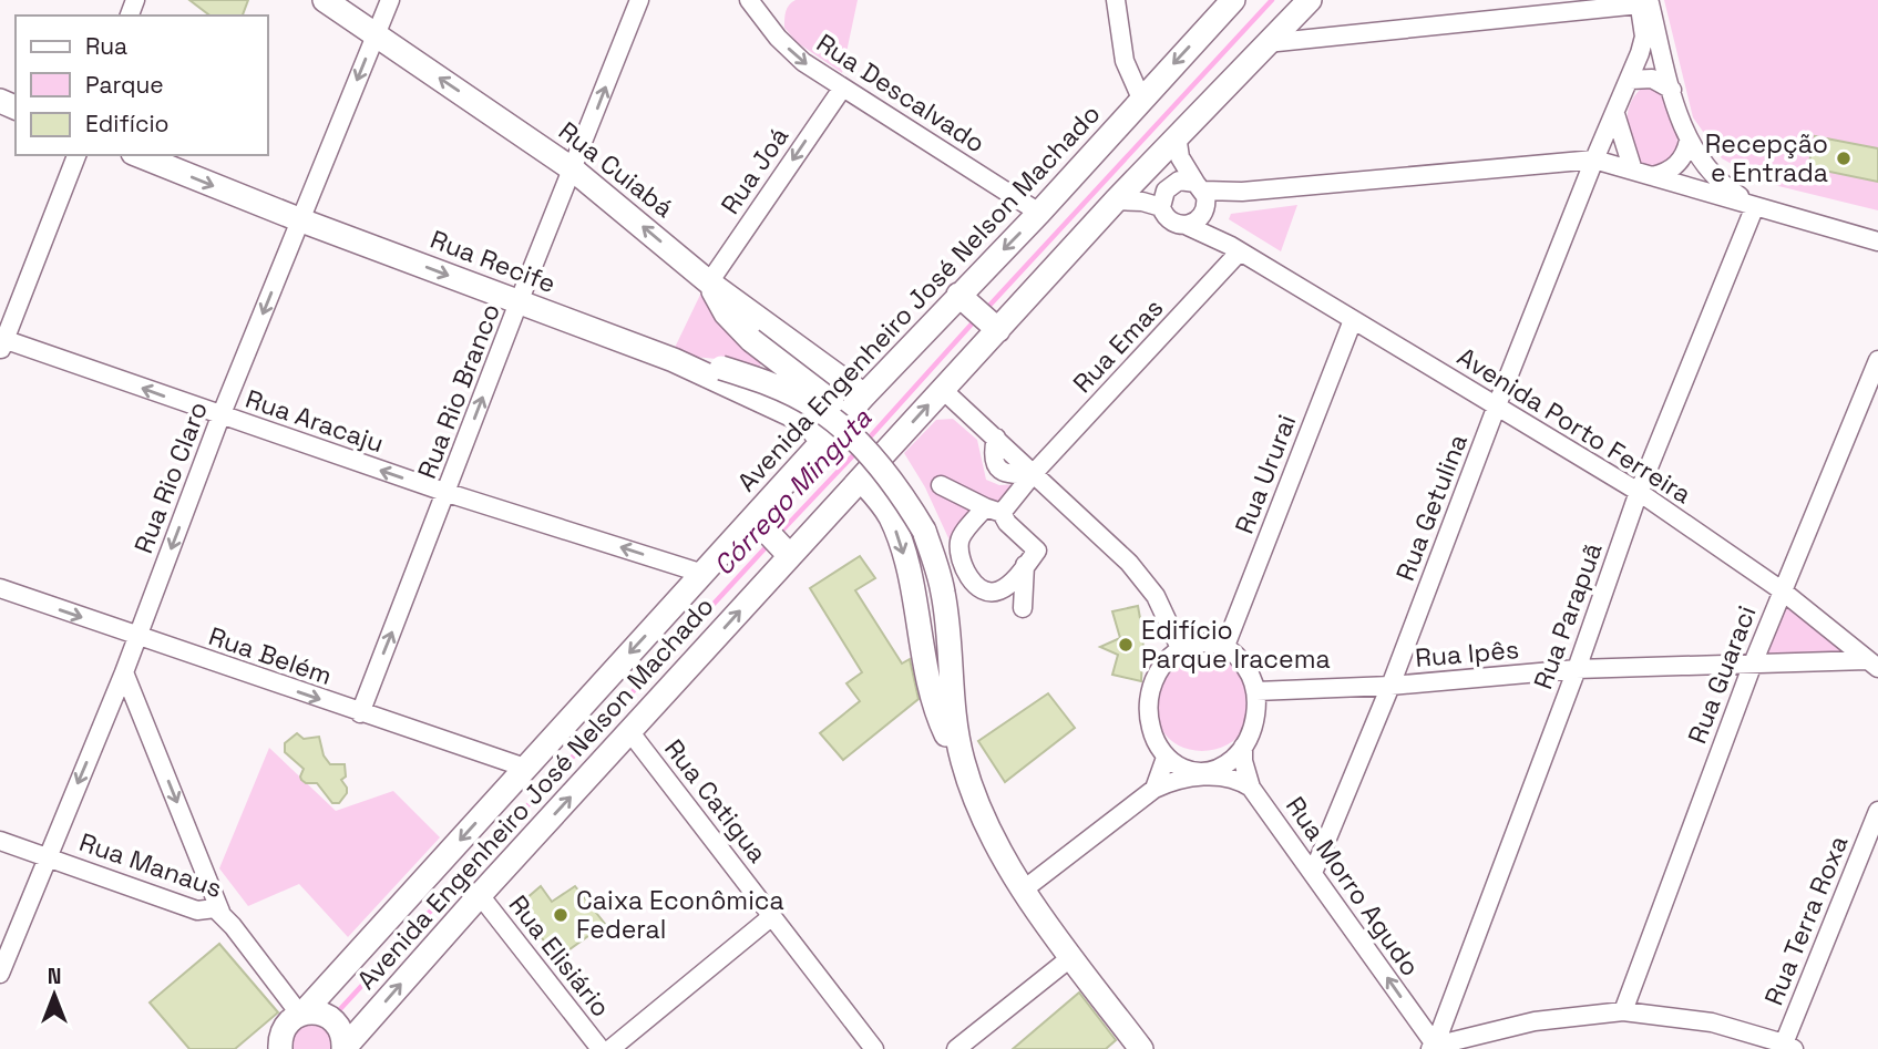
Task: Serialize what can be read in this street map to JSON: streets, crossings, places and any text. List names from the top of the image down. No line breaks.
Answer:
{"streets":{"main road":["Rua Cuiabá","Rua Recife","Avenida Engenheiro José Nelson Machado"],"street":["Rua Descalvado","Rua Joá","Rua Emas","Rua Rio Branco","Rua Aracaju","Avenida Porto Ferreira","Rua Ururai","Rua Rio Claro","Rua Getulina","Rua Parapuã","Rua Ipês","Rua Belém","Rua Guaraci","Rua Catigua","Rua Manaus","Rua Morro Agudo","Rua Terra Roxa","Rua Elisiário"]},"crossings":[["Rua Descalvado","Rua Joá"],["Rua Descalvado","Avenida Engenheiro José Nelson Machado"],["Rua Cuiabá","Rua Joá"],["Rua Cuiabá","Avenida Engenheiro José Nelson Machado"],["Rua Cuiabá","Rua Rio Branco"],["Rua Cuiabá","Rua Rio Claro"],["Rua Recife","Avenida Engenheiro José Nelson Machado"],["Rua Recife","Rua Rio Branco"],["Rua Recife","Rua Rio Claro"],["Avenida Engenheiro José Nelson Machado","Rua Aracaju"],["Avenida Engenheiro José Nelson Machado","Avenida Porto Ferreira"],["Avenida Engenheiro José Nelson Machado","Rua Belém"],["Avenida Engenheiro José Nelson Machado","Rua Catigua"],["Avenida Engenheiro José Nelson Machado","Rua Manaus"],["Avenida Engenheiro José Nelson Machado","Rua Elisiário"],["Rua Emas","Avenida Porto Ferreira"],["Rua Rio Branco","Rua Aracaju"],["Rua Rio Branco","Rua Belém"],["Rua Aracaju","Rua Rio Claro"],["Avenida Porto Ferreira","Rua Ururai"],["Avenida Porto Ferreira","Rua Getulina"],["Avenida Porto Ferreira","Rua Parapuã"],["Avenida Porto Ferreira","Rua Ipês"],["Avenida Porto Ferreira","Rua Guaraci"],["Rua Ururai","Rua Ipês"],["Rua Ururai","Rua Morro Agudo"],["Rua Rio Claro","Rua Belém"],["Rua Rio Claro","Rua Manaus"],["Rua Getulina","Rua Ipês"],["Rua Getulina","Rua Morro Agudo"],["Rua Parapuã","Rua Ipês"],["Rua Parapuã","Rua Morro Agudo"],["Rua Ipês","Rua Guaraci"],["Rua Ipês","Rua Morro Agudo"]],"one_way":["Rua Descalvado","Rua Cuiabá","Rua Joá","Rua Recife","Rua Rio Branco","Rua Aracaju","Rua Rio Claro","Rua Belém","Rua Morro Agudo"],"water":["Córrego Minguta"],"places":["Recepção e Entrada","Edifício Parque Iracema","Caixa Econômica Federal"],"legend":["Rua","Parque","Edifício"],"north":"top"}
